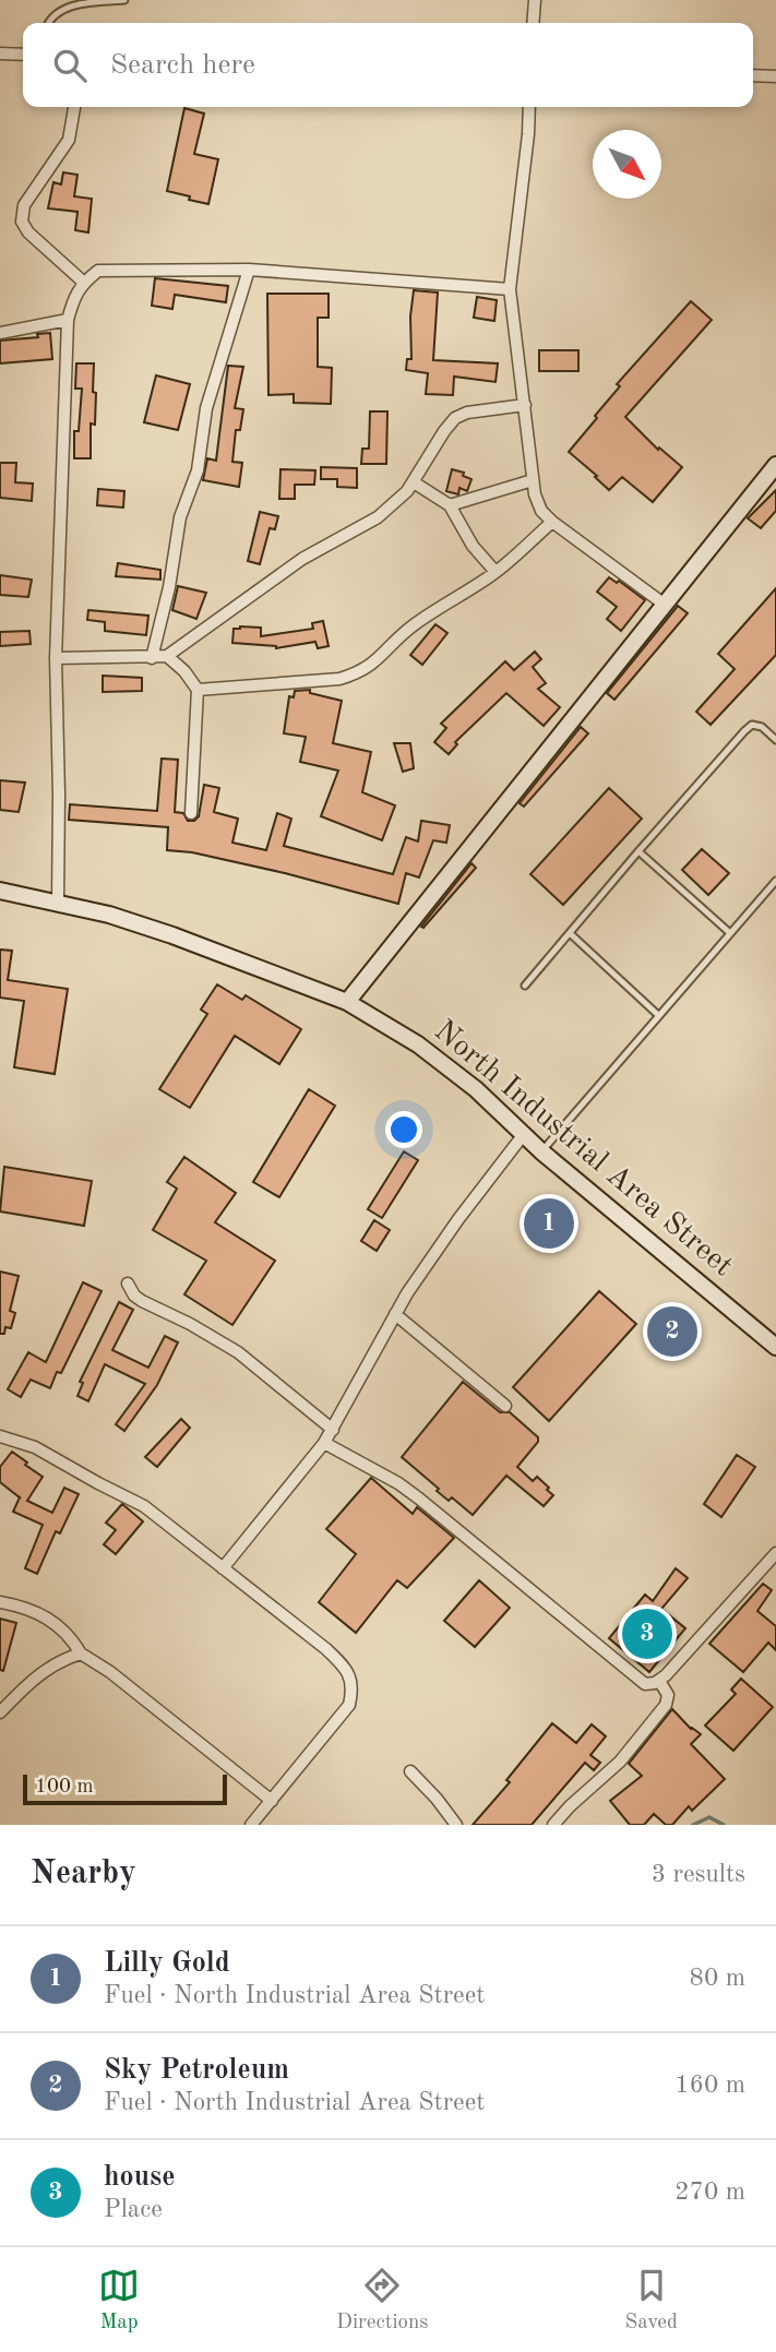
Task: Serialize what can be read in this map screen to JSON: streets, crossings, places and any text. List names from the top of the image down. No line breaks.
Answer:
{"streets":{"main road":["North Industrial Area Street"]},"scale_bar":"100 m","north":"bottom right","page":{"search":"Search here","pins":["1","2","3"],"scale":"100 m","heading":["Nearby","3 results"],"list":[{"mark":"1","name":"Lilly Gold","note":"Fuel · North Industrial Area Street","value":"80 m"},{"mark":"2","name":"Sky Petroleum","note":"Fuel · North Industrial Area Street","value":"160 m"},{"mark":"3","name":"house","note":"Place","value":"270 m"}],"nav":["Map","Directions","Saved"]}}
